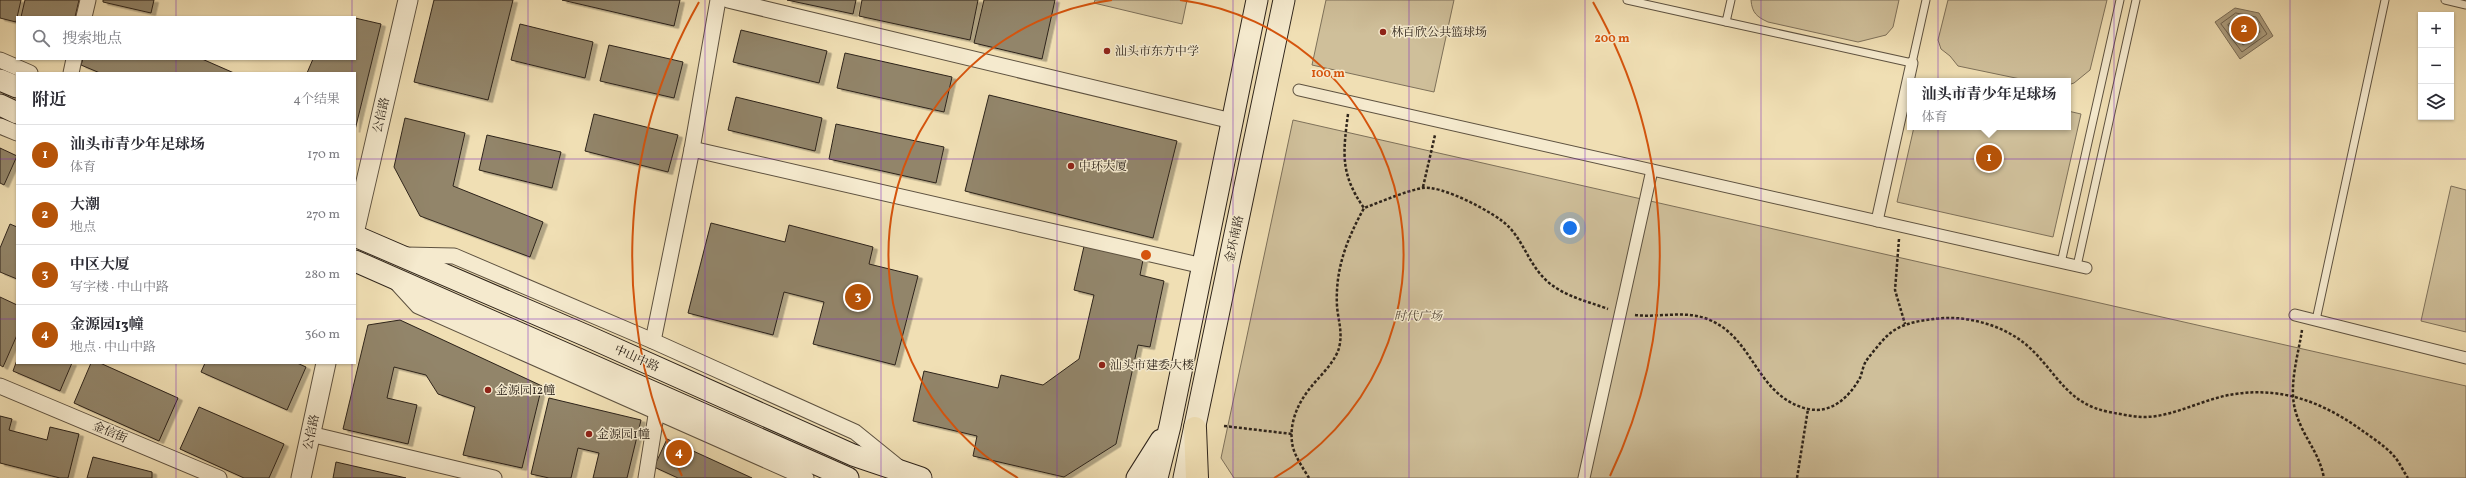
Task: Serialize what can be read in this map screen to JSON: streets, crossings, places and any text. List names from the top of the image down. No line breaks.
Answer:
{"streets":{"main road":["金环南路","中山中路"],"street":["公信路","金信街"]},"parks":["时代广场"],"places":["林百欣公共篮球场","汕头市东方中学","中环大厦","汕头市建委大楼","金源园12幢","金源园1幢"],"page":{"map_buttons":["+","−"],"pins":["2","1","3","4"],"search":"搜索地点","heading":["附近","4个结果"],"popup":["汕头市青少年足球场","体育"],"list":[{"mark":"1","name":"汕头市青少年足球场","note":"体育","value":"170 m"},{"mark":"2","name":"大潮","note":"地点","value":"270 m"},{"mark":"3","name":"中区大厦","note":"写字楼 · 中山中路","value":"280 m"},{"mark":"4","name":"金源园13幢","note":"地点 · 中山中路","value":"360 m"}]},"rings":["200 m","100 m"]}
